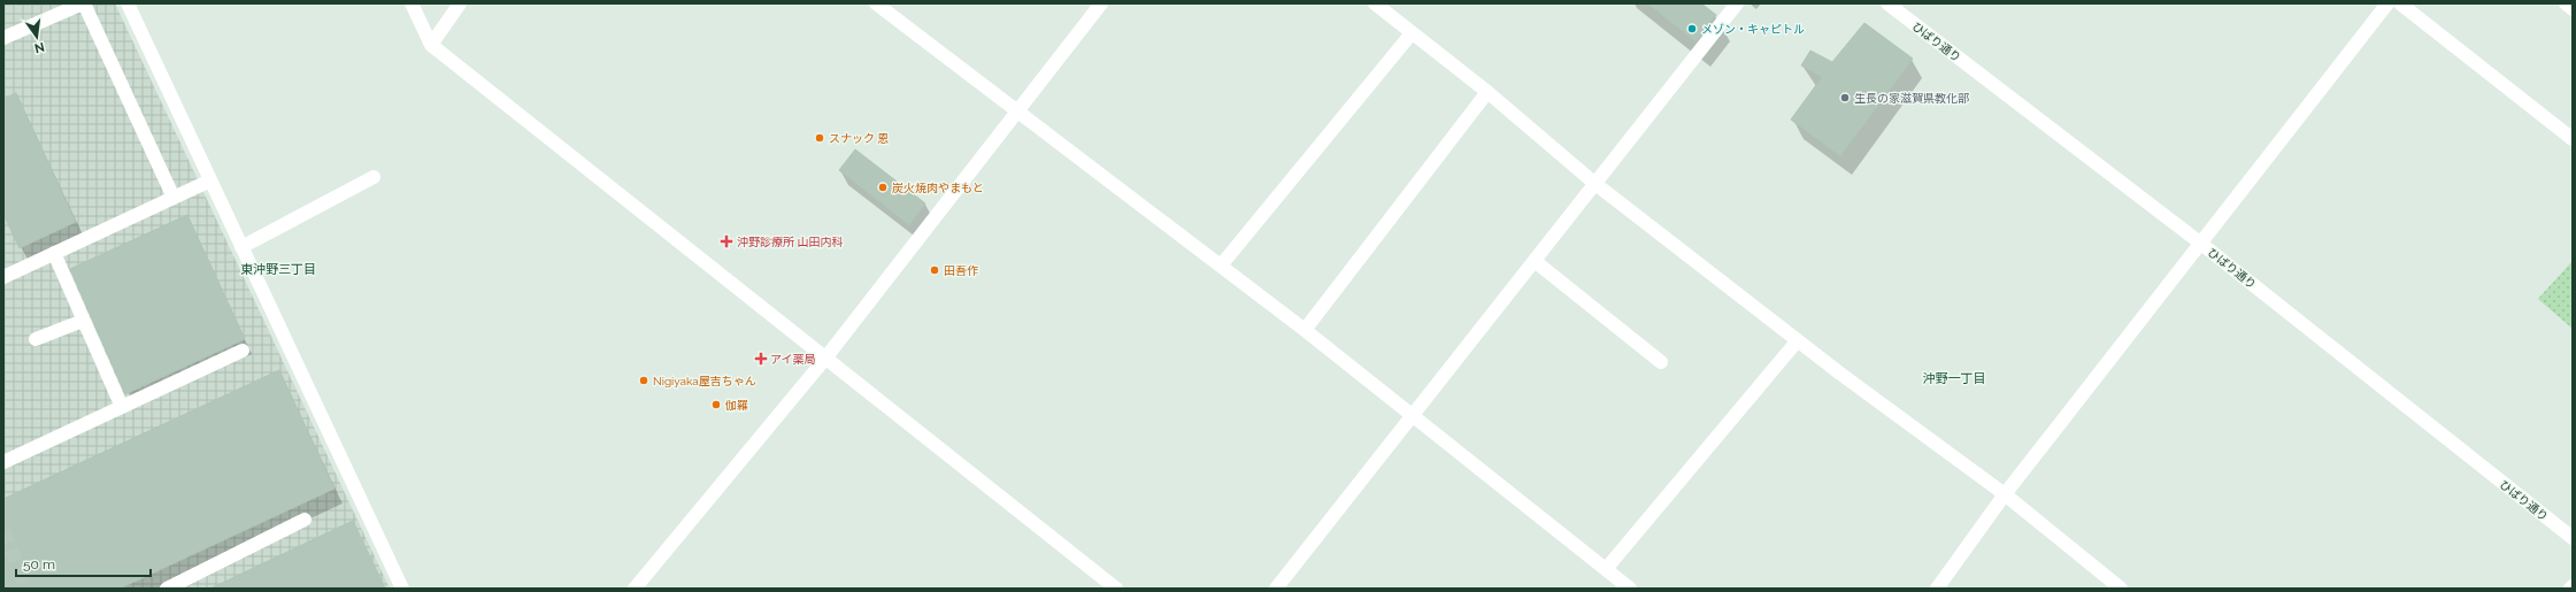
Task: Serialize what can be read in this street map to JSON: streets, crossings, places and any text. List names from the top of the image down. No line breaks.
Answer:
{"streets":{"street":["ひばり通り"]},"districts":["東沖野三丁目","沖野一丁目"],"places":{"other":["メゾン・キャピトル","生長の家滋賀県教化部","スナック 恩","炭火焼肉やまもと","田吾作","Nigiyaka屋吉ちゃん","伽羅"],"health":["沖野診療所 山田内科","アイ薬局"]},"scale_bar":"50 m","north":"bottom"}
